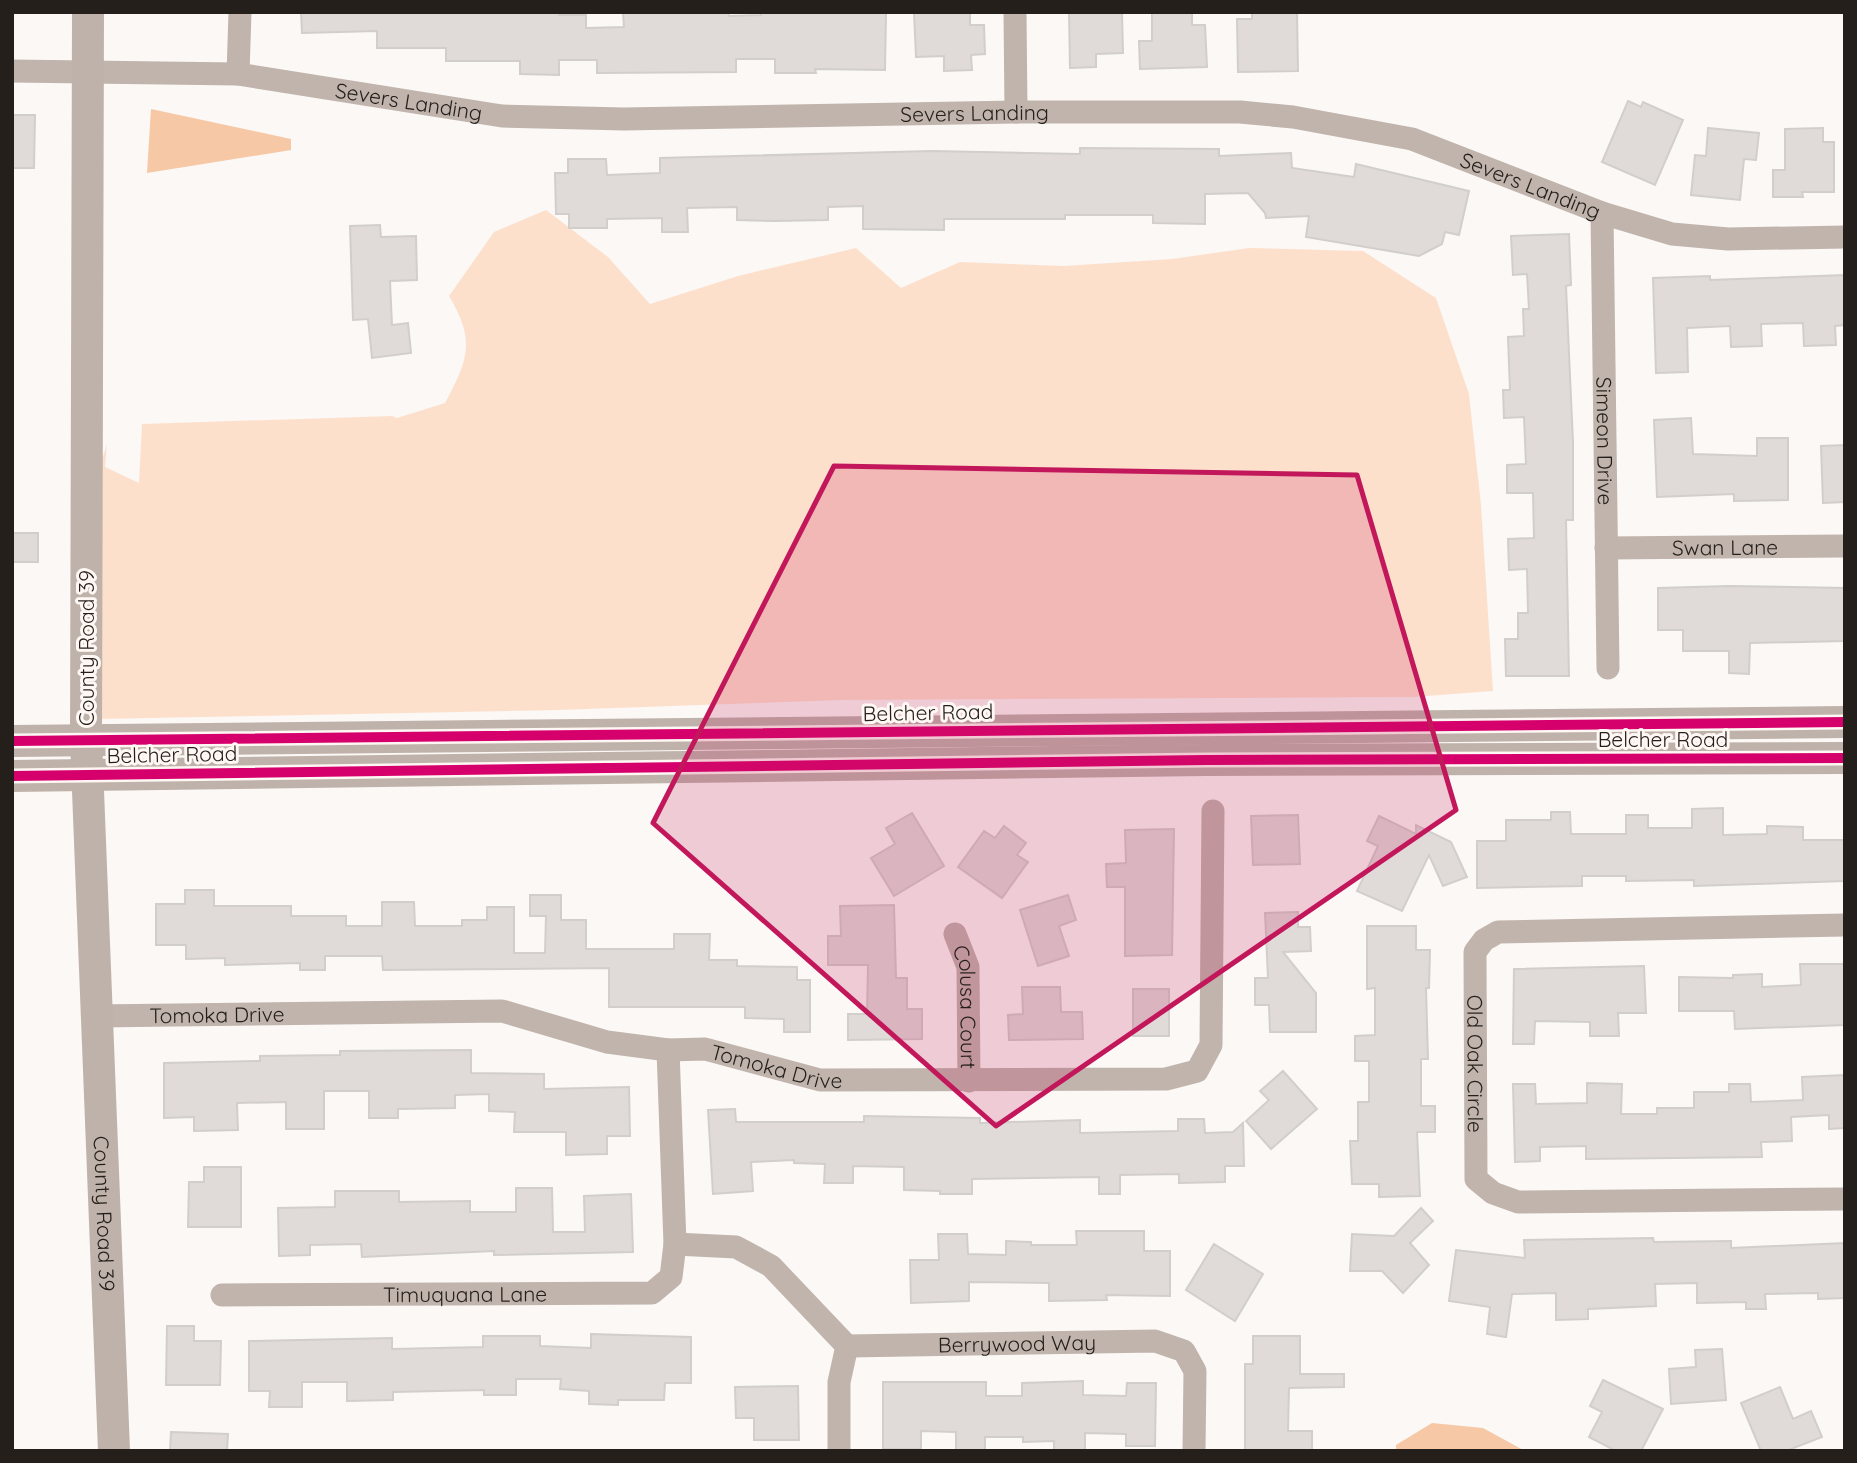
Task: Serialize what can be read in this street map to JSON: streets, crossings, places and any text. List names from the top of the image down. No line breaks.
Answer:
{"streets":{"main road":["County Road 39","Belcher Road"],"street":["Severs Landing","Simeon Drive","Swan Lane","Colusa Court","Tomoka Drive","Old Oak Circle","Timuquana Lane","Berrywood Way"]},"crossings":[["Severs Landing","Simeon Drive"],["Severs Landing","County Road 39"],["Simeon Drive","Swan Lane"],["County Road 39","Belcher Road"],["County Road 39","Tomoka Drive"],["Colusa Court","Tomoka Drive"],["Tomoka Drive","Timuquana Lane"]]}
